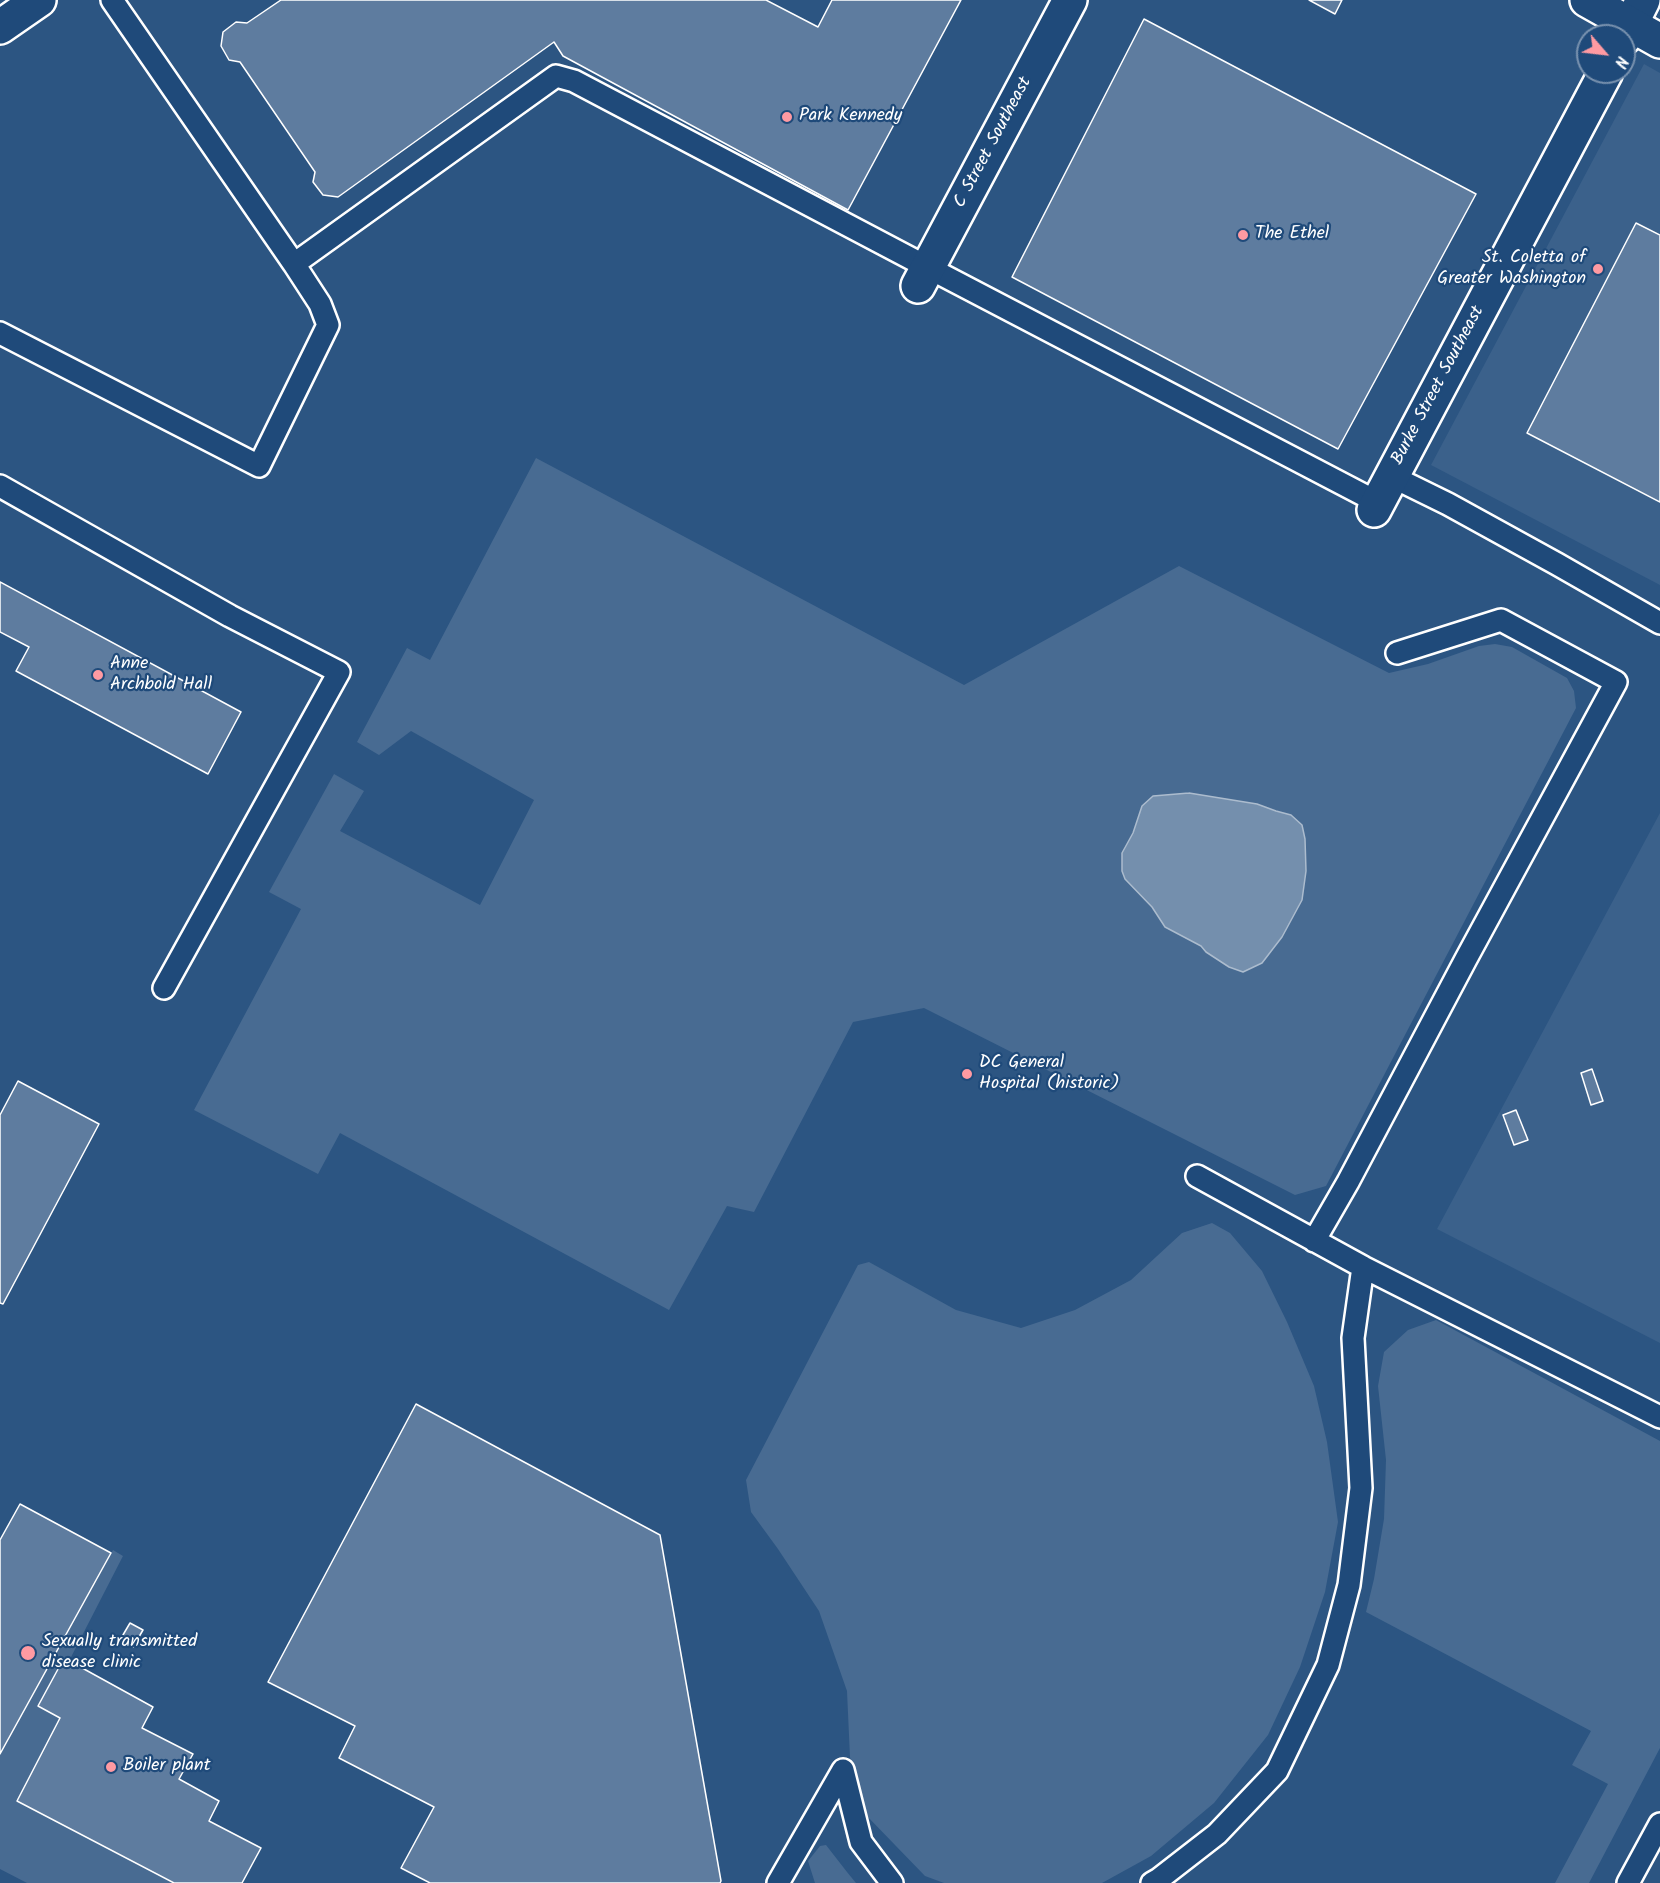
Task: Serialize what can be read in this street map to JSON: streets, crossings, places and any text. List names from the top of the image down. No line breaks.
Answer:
{"streets":{"street":["C Street Southeast","Burke Street Southeast"]},"places":["Park Kennedy","The Ethel","St. Coletta of Greater Washington","Anne Archbold Hall","DC General Hospital (historic)","Sexually transmitted disease clinic","Boiler plant"],"north":"bottom right"}
